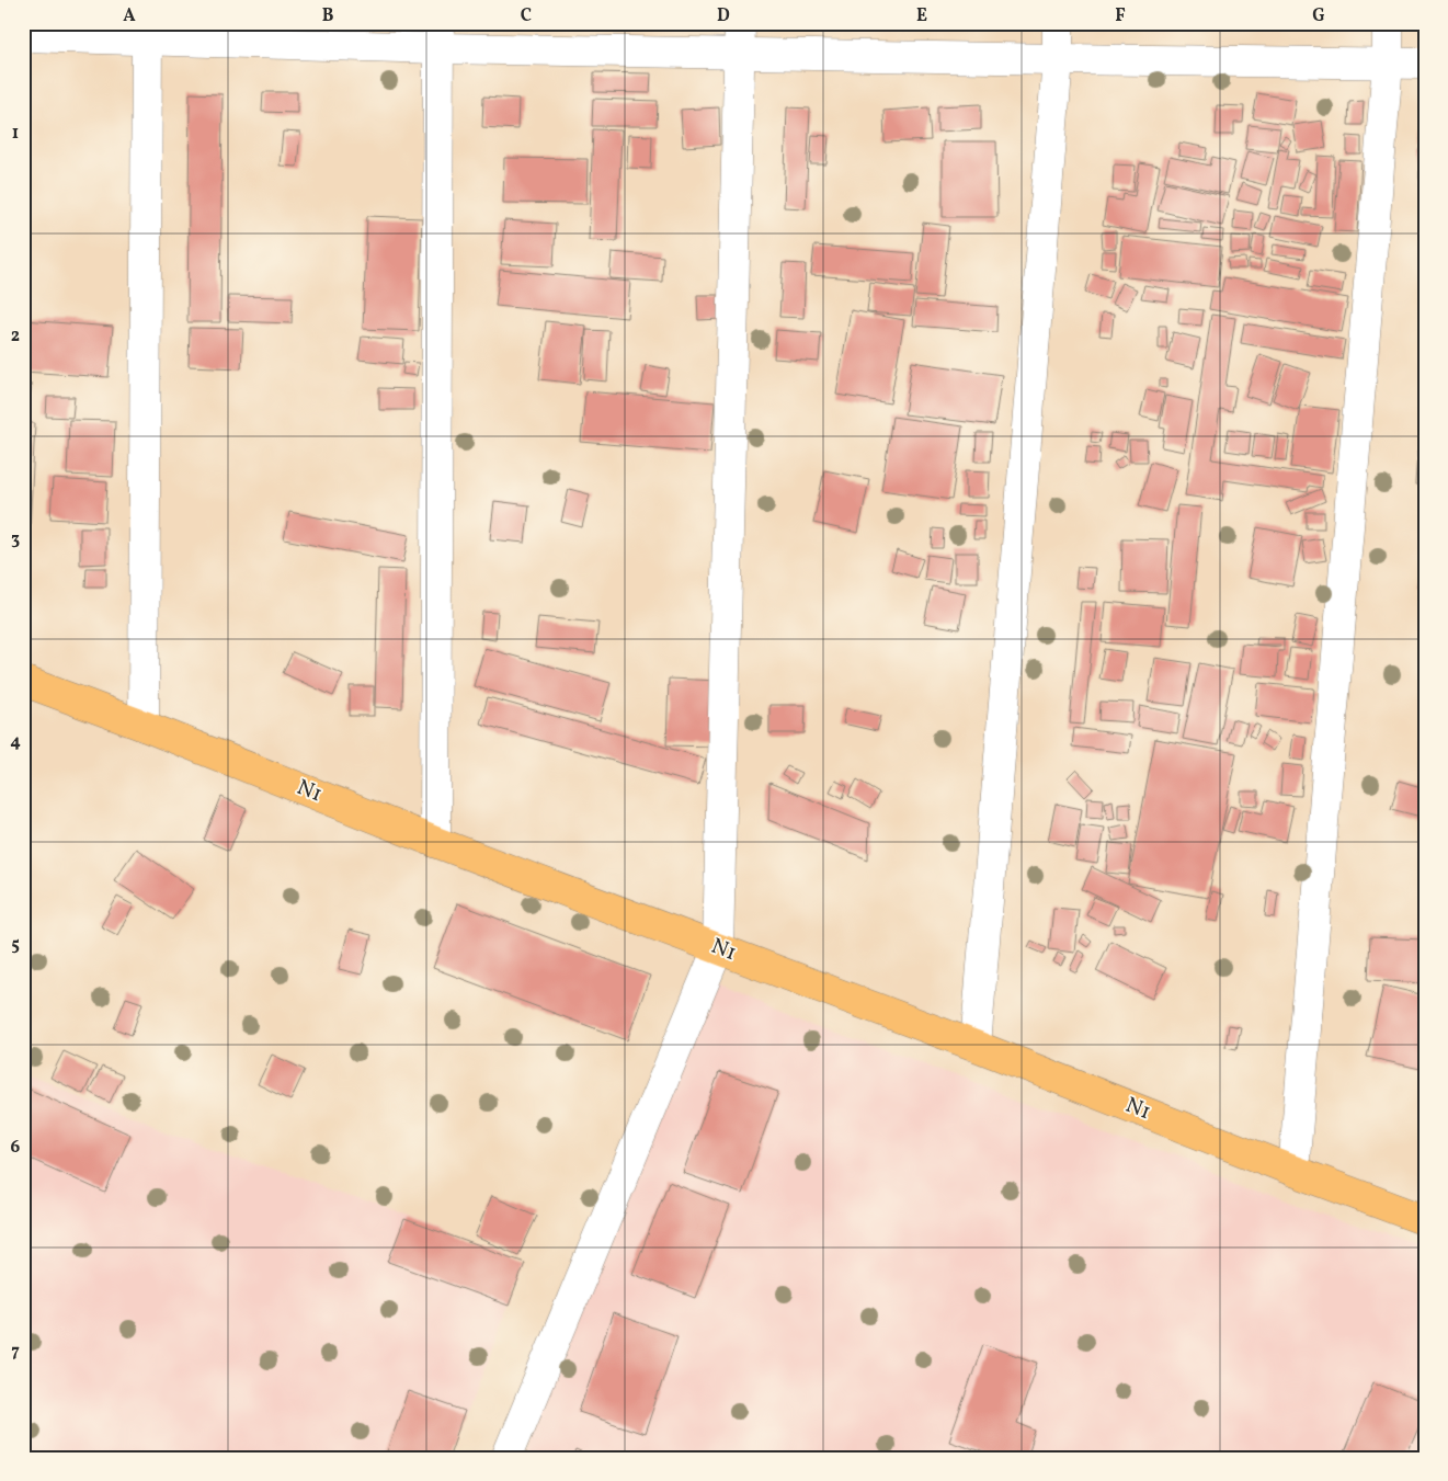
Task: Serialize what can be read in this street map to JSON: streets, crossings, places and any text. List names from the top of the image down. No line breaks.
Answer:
{"streets":{"highway":["N1"]},"grid":{"columns":["A","B","C","D","E","F","G"],"rows":["1","2","3","4","5","6","7"]}}
